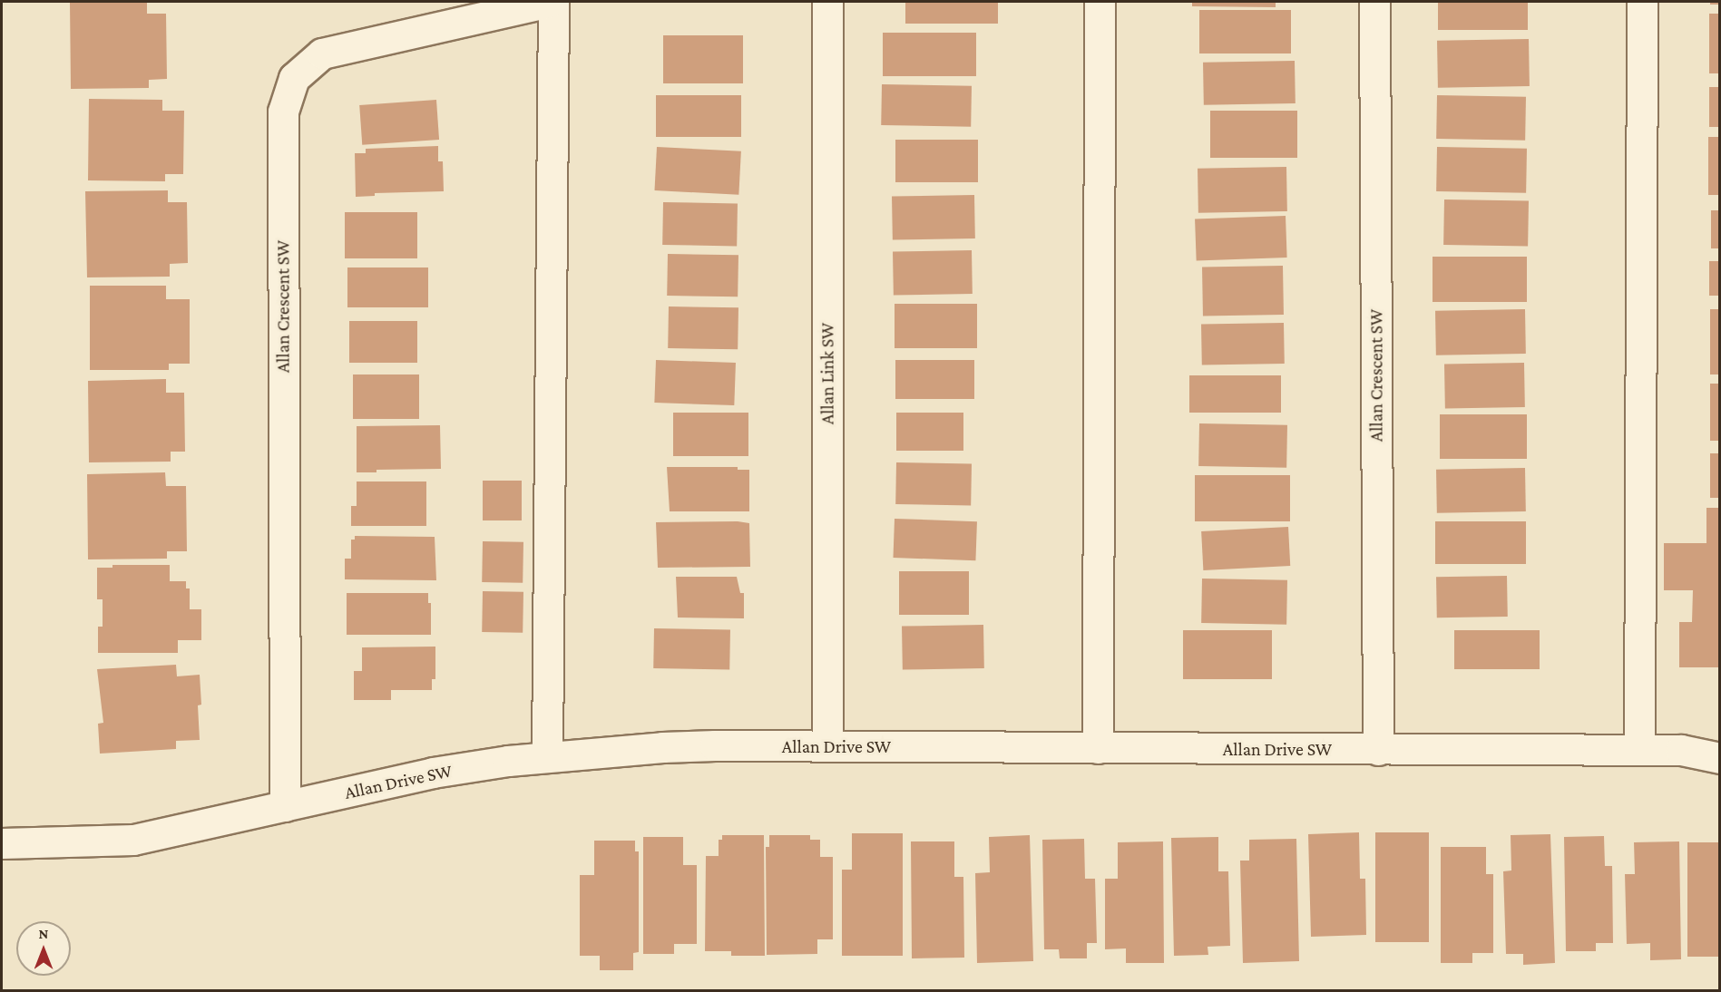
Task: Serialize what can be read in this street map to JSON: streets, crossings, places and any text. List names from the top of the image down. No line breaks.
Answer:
{"streets":{"street":["Allan Crescent SW","Allan Link SW","Allan Drive SW"]},"crossings":[["Allan Crescent SW","Allan Drive SW"],["Allan Link SW","Allan Drive SW"]],"north":"top"}
